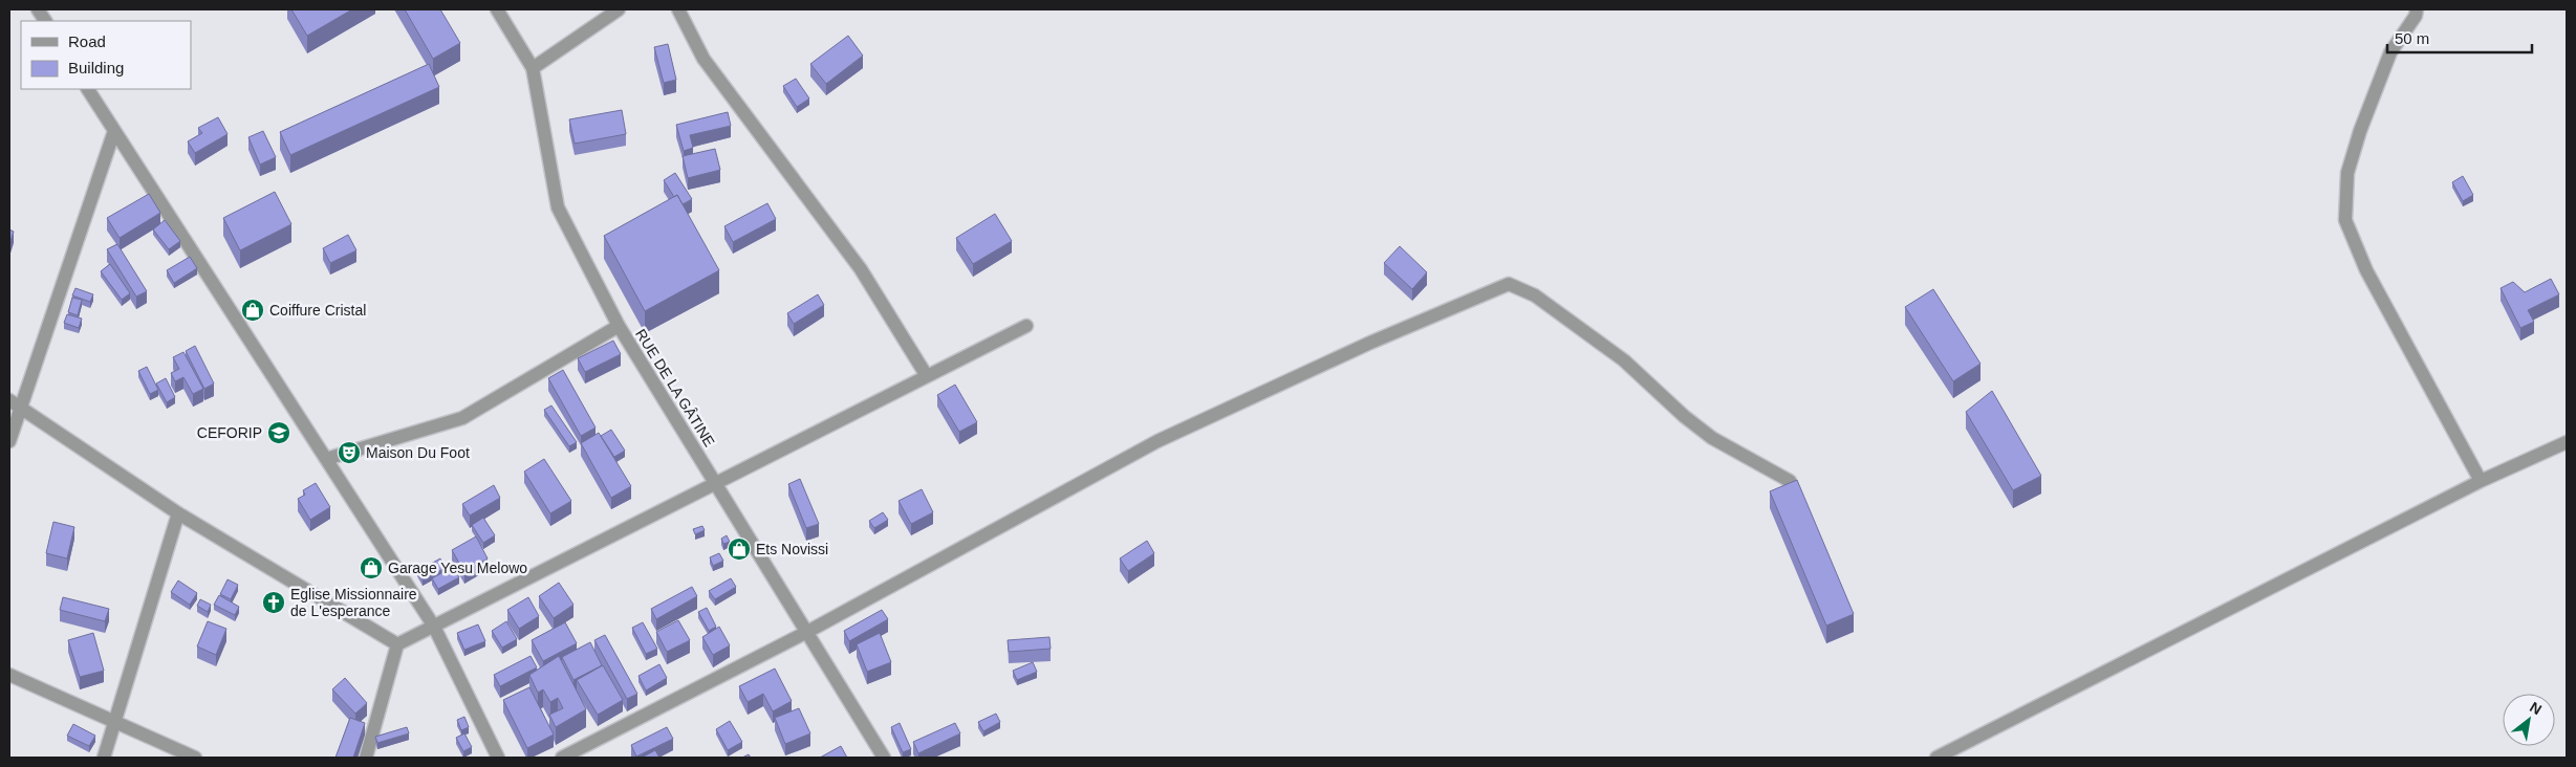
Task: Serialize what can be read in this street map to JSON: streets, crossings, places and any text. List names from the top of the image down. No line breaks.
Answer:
{"streets":{"street":["RUE DE LA GÂTINE"]},"places":{"shop":["Coiffure Cristal","Ets Novissi","Garage Yesu Melowo"],"school or university":["CEFORIP"],"theatre":["Maison Du Foot"],"church":["Eglise Missionnaire de L'esperance"]},"legend":["Road","Building"],"scale_bar":"50 m","north":"top right"}
